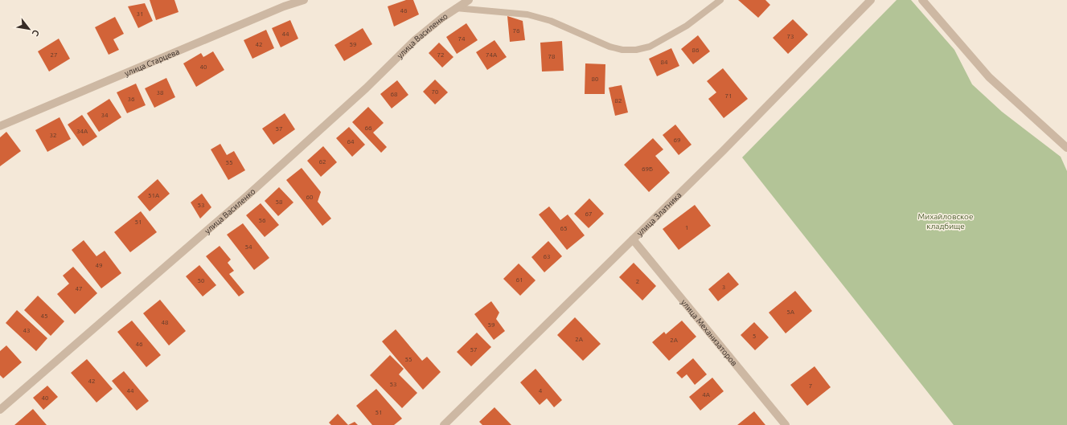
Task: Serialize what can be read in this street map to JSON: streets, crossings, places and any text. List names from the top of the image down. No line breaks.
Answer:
{"streets":{"street":["улица Василенко","улица Старцева","улица Златника","улица Механизаторов"]},"crossings":[["улица Златника","улица Механизаторов"]],"parks":["Михайловское кладбище"],"house_numbers":["46","31","76","44","73","74","42","59","86","27","72","74А","78","84","40","80","70","38","68","71","36","82","34","66","57","34А","32","69","64","62","55","69Б","51А","60","58","53","67","56","51","1","65","54","63","49","61","50","2","3","47","5А","45","48","59","43","5","2А","2А","46","57","55","42","53","7","44","4","4А","40","51"],"north":"bottom right"}
